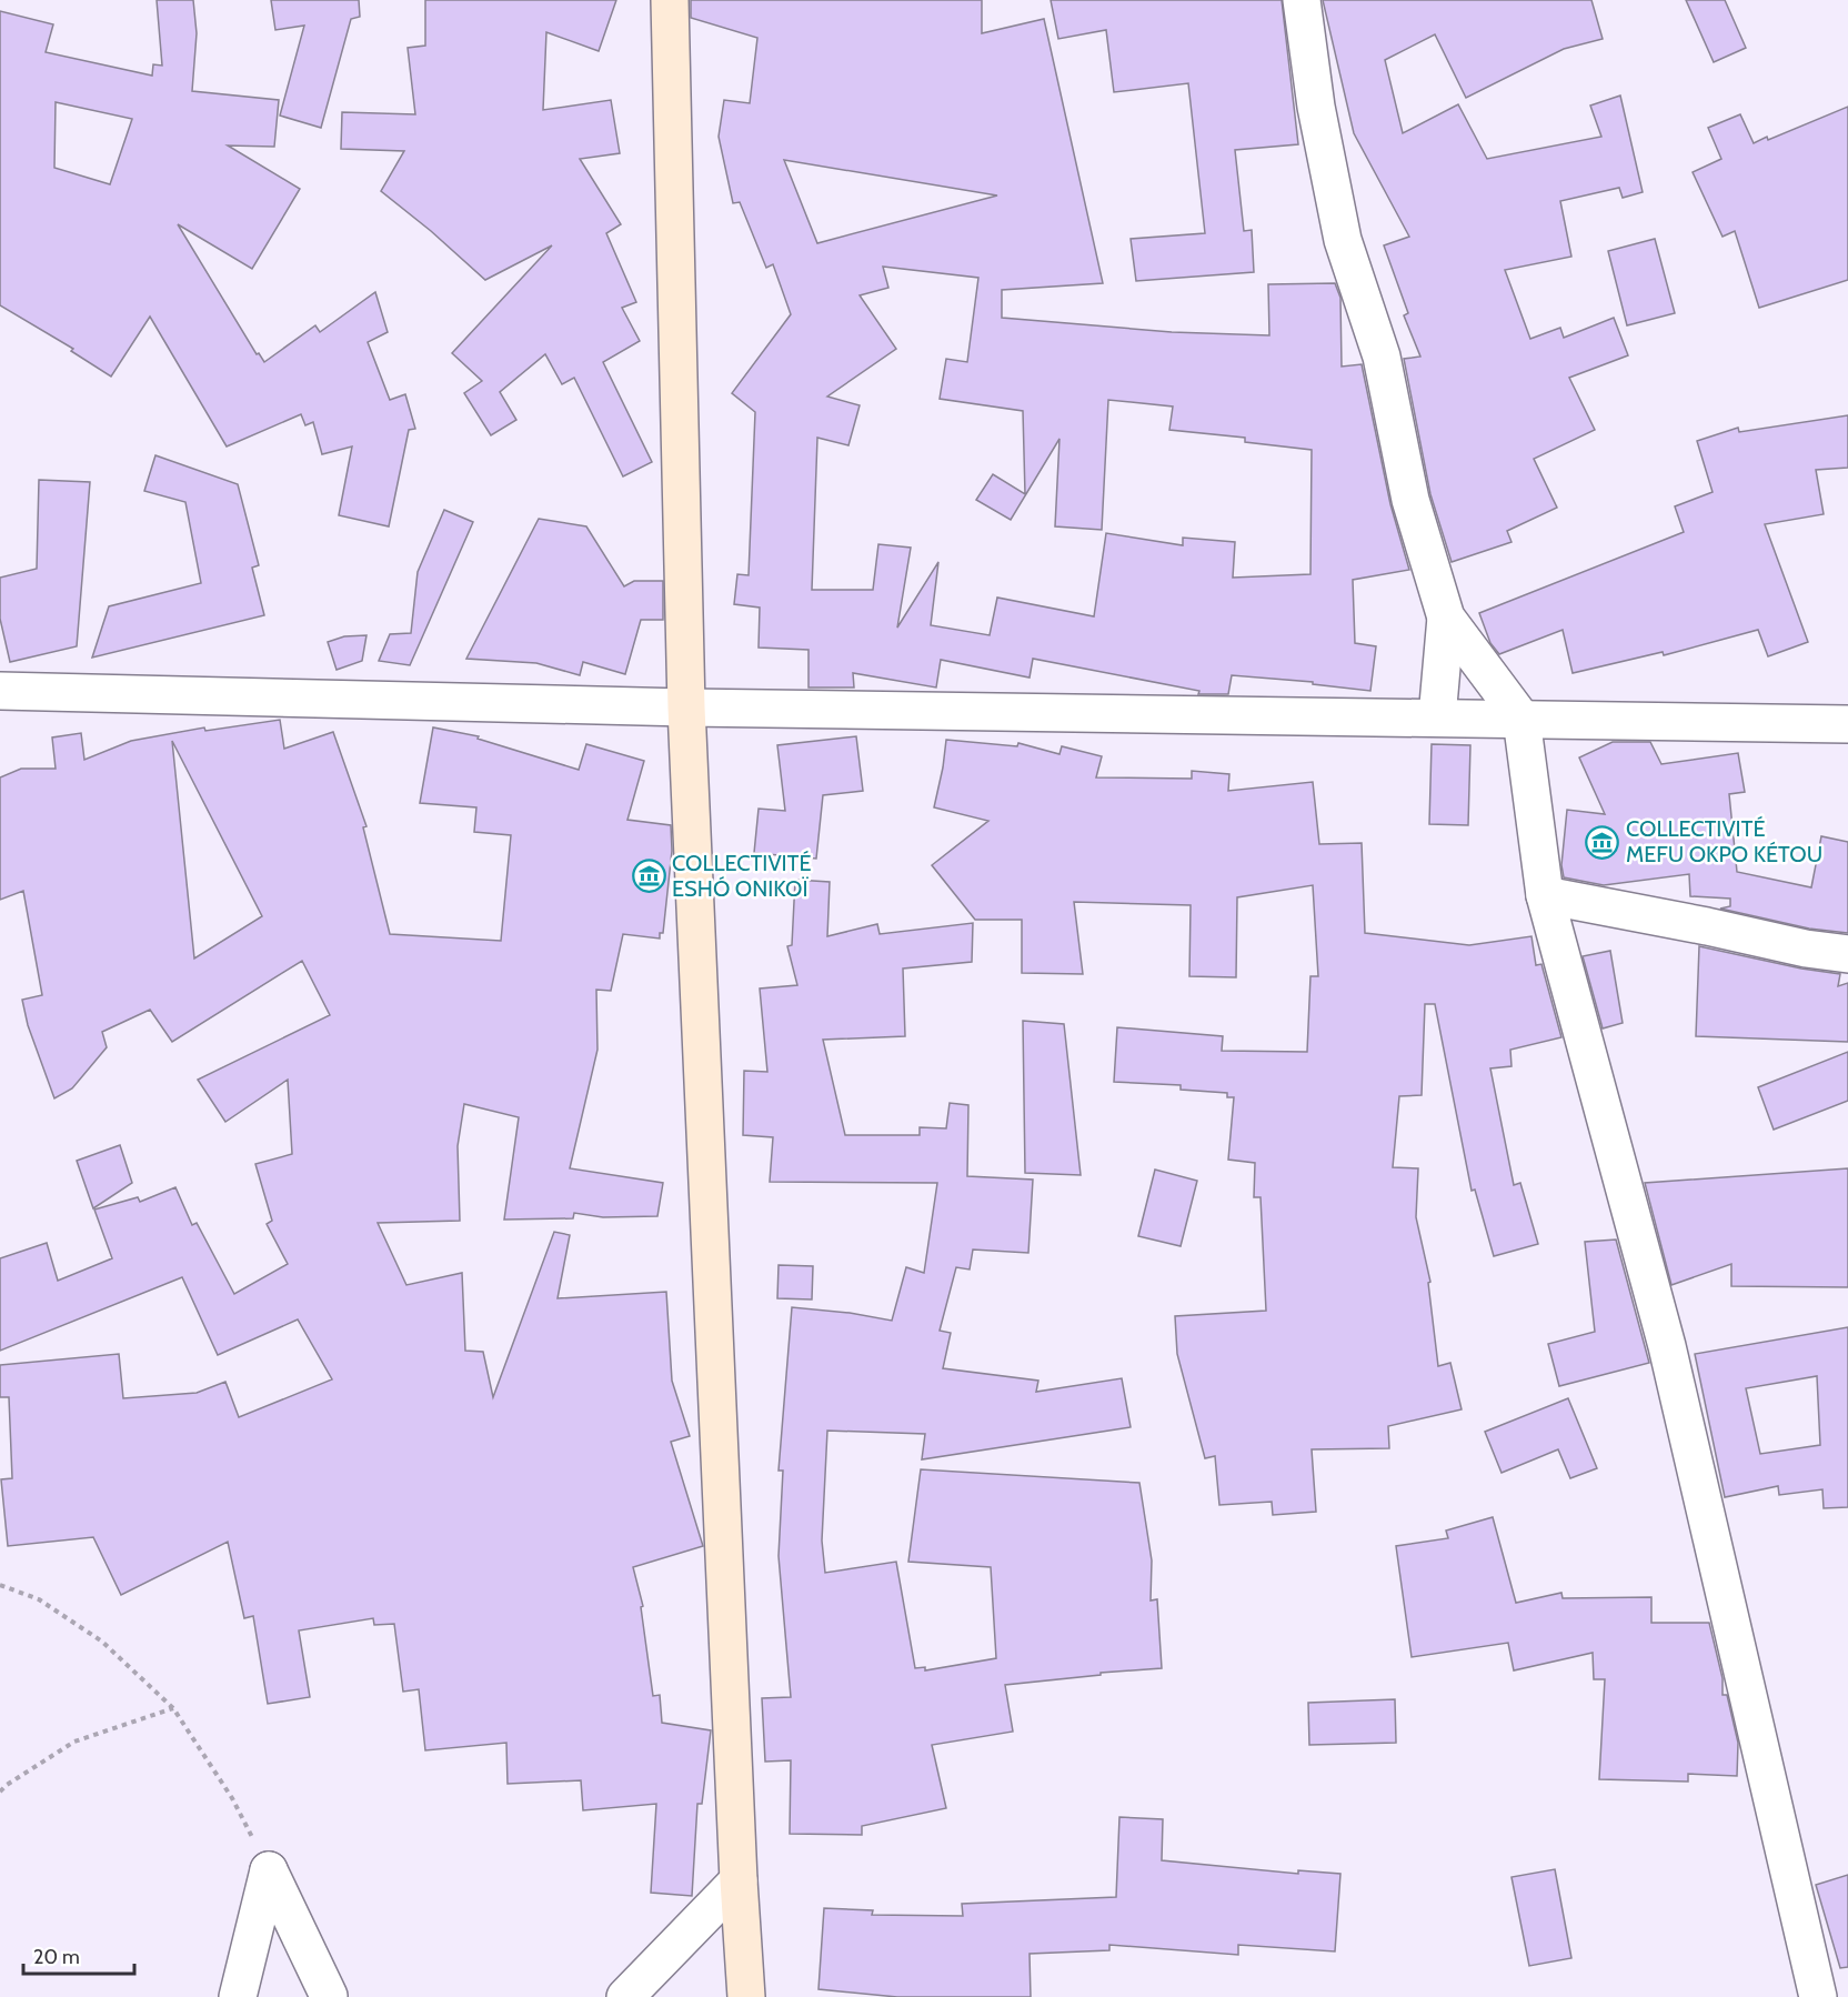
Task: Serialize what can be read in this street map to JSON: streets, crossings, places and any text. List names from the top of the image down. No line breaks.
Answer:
{"places":{"museum":["COLLECTIVITÉ MEFU OKPO KÉTOU","COLLECTIVITÉ ESHÓ ONIKOÏ"]},"scale_bar":"20 m"}
